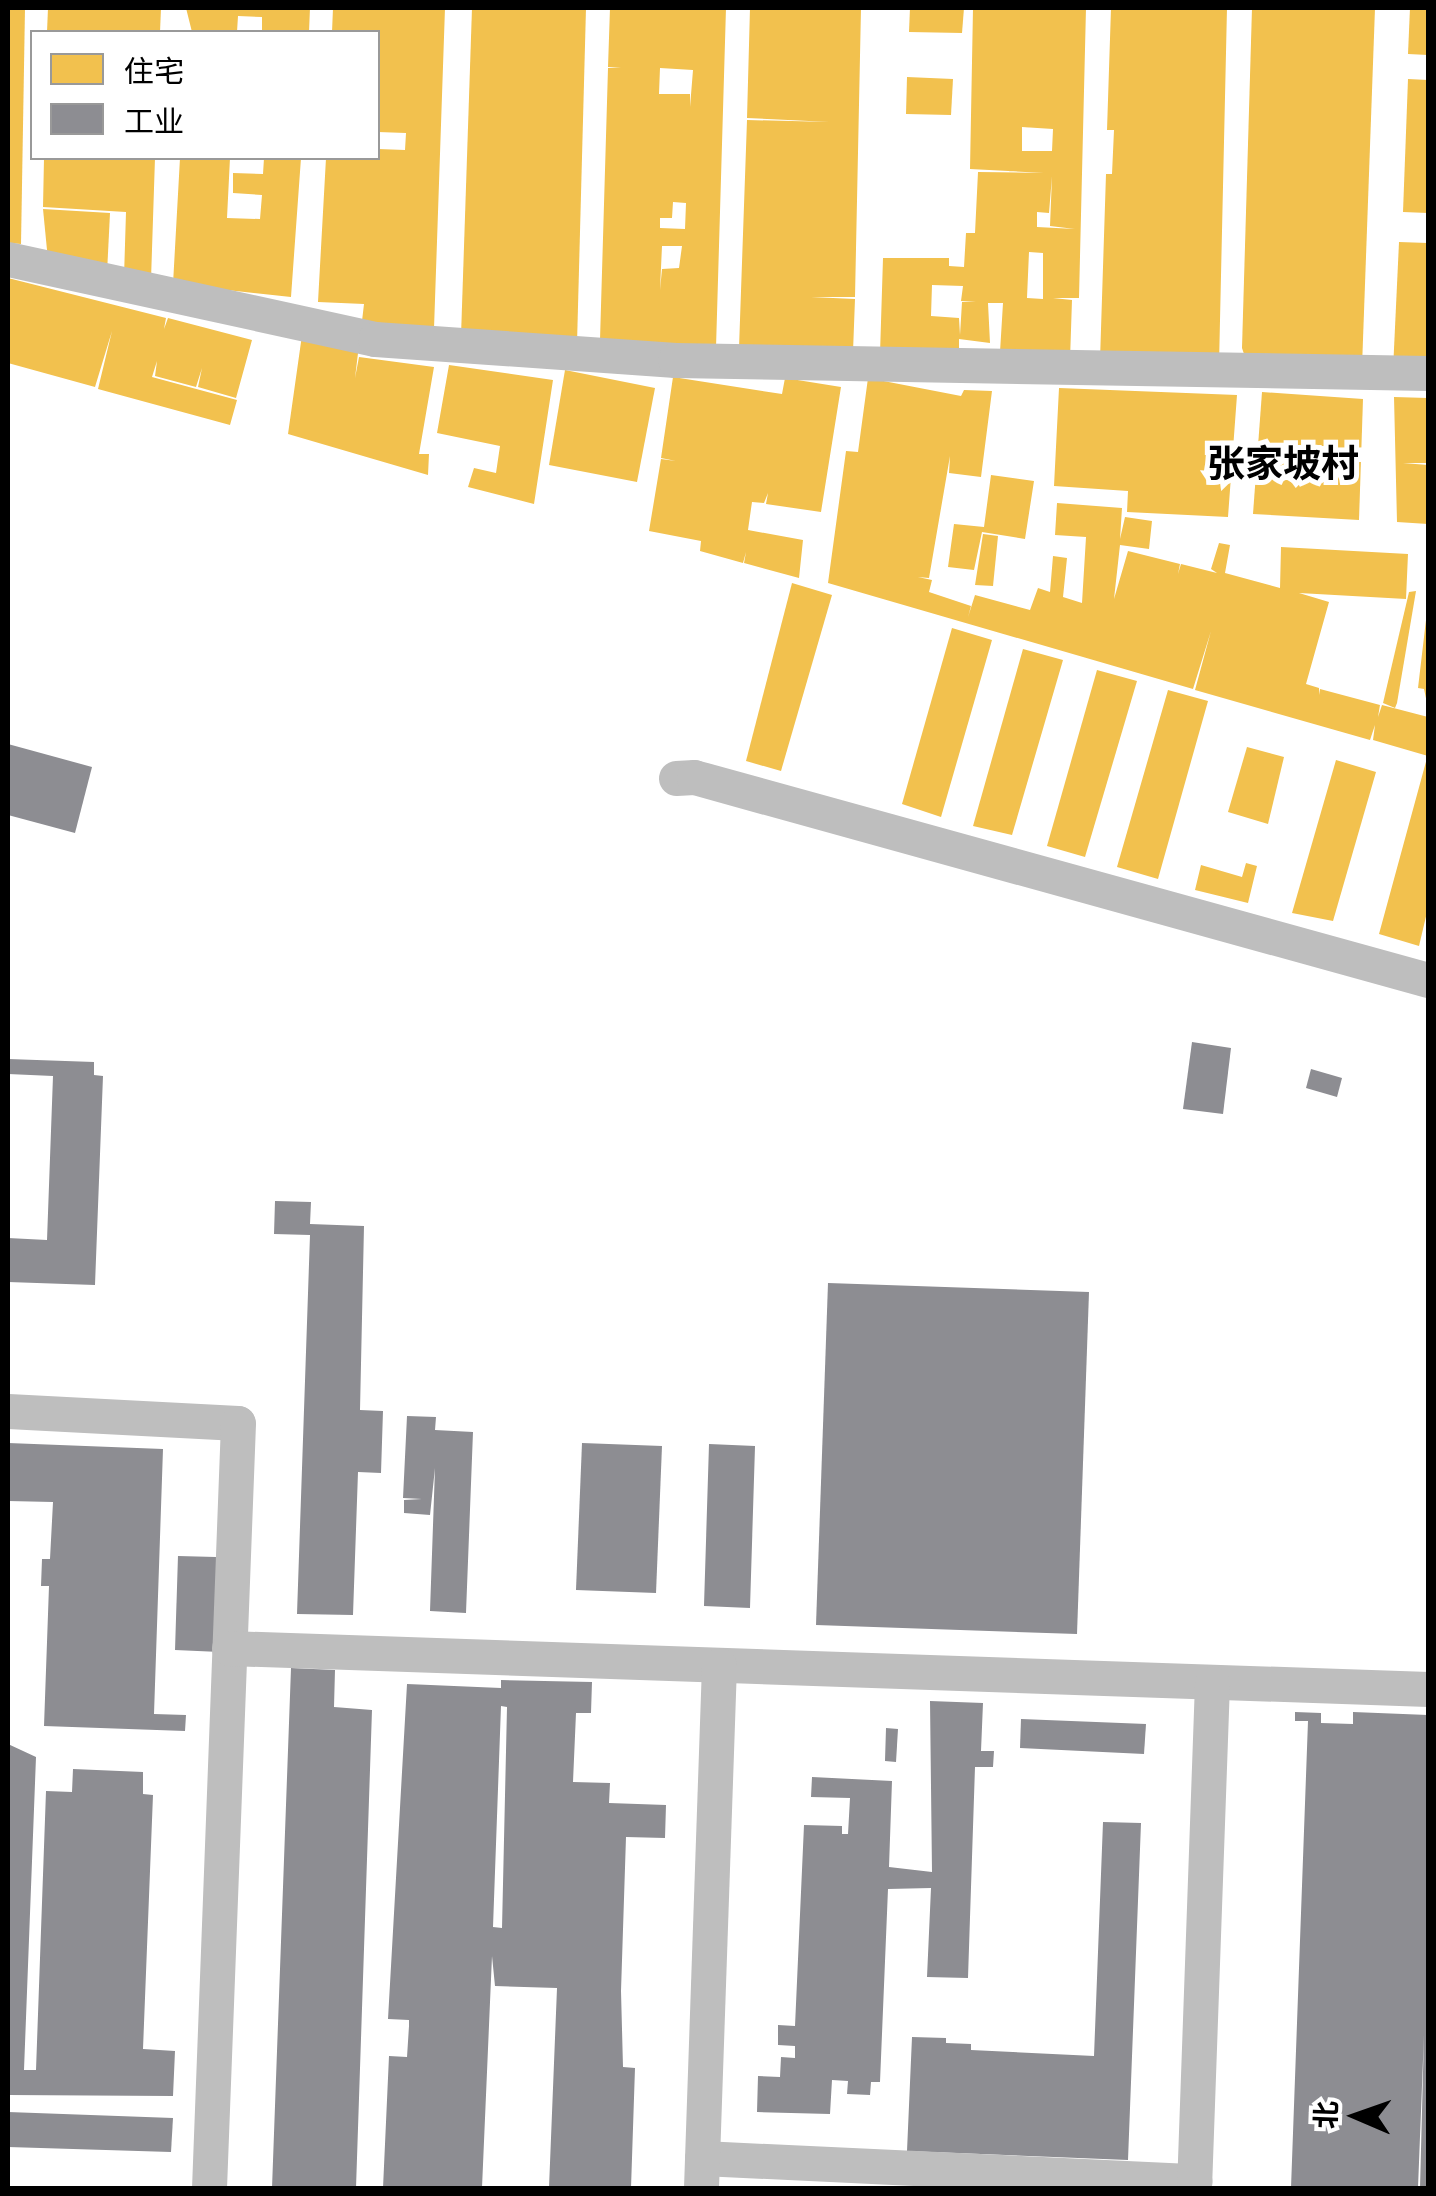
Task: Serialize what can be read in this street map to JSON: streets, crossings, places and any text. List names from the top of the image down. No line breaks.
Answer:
{"districts":["张家坡村"],"legend":["住宅","工业"],"north":"left"}
